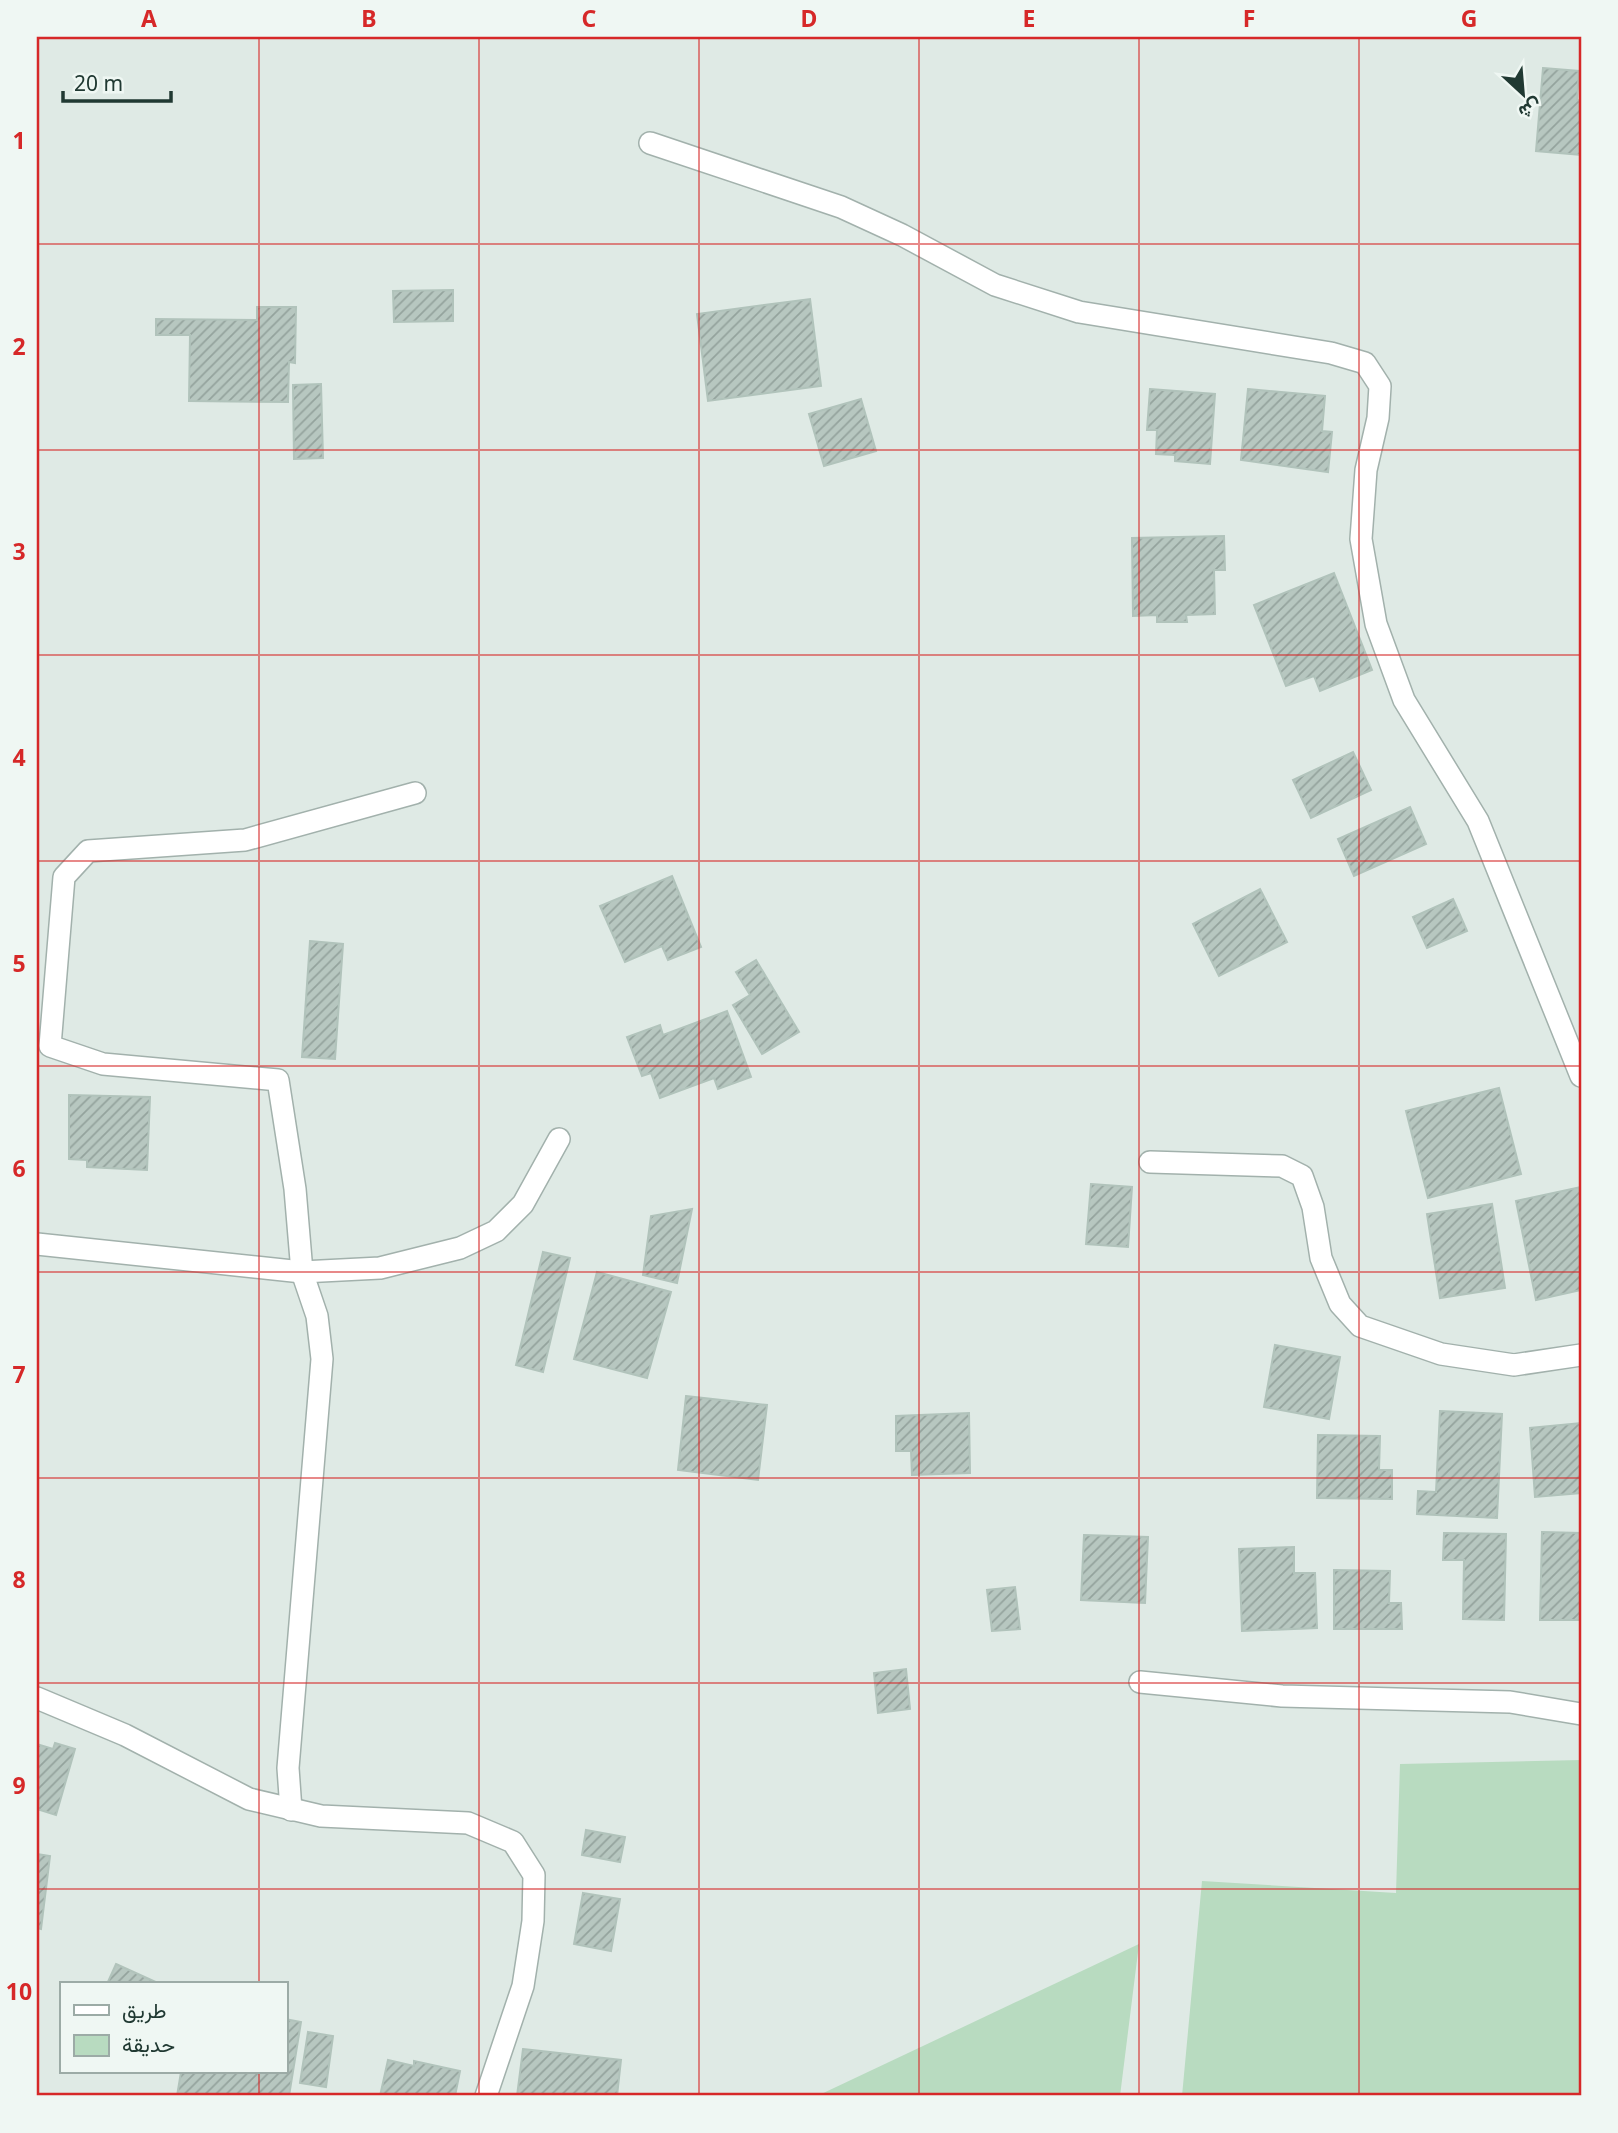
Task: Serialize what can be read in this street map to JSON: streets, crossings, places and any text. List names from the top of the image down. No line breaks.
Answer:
{"legend":["طريق","حديقة"],"scale_bar":"20 m","north":"bottom right","grid":{"columns":["A","B","C","D","E","F","G"],"rows":["1","2","3","4","5","6","7","8","9","10"]}}
